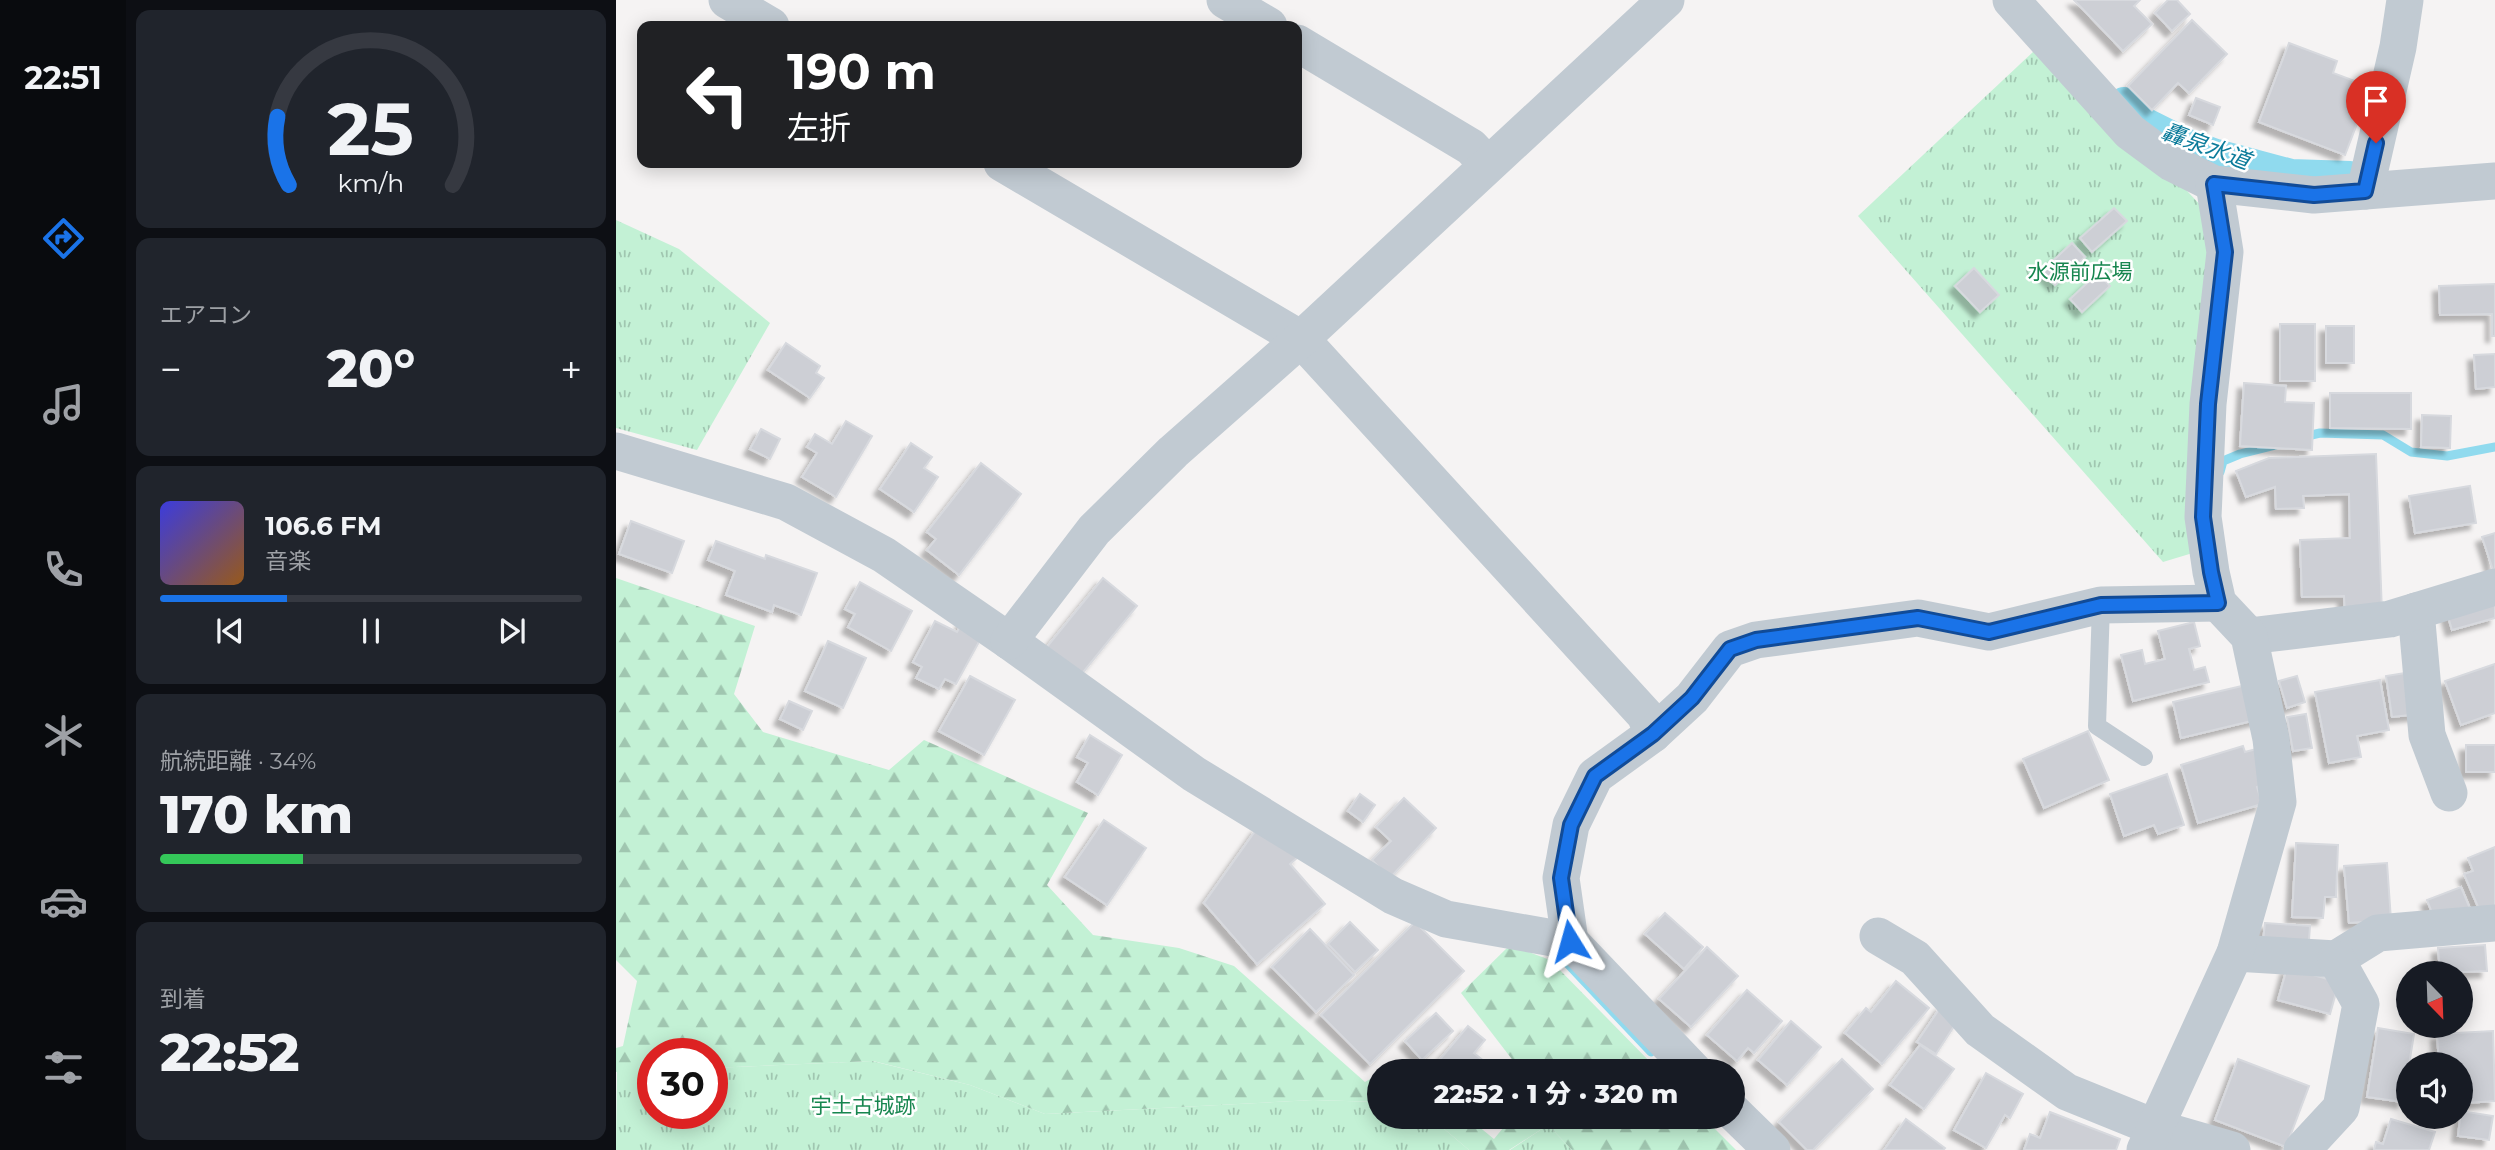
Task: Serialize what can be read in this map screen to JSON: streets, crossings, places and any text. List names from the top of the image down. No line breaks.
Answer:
{"water":["轟泉水道"],"parks":["水源前広場","宇土古城跡"],"north":"bottom right","page":{"tabs":"22:51","turn":["190 m","左折"],"tile":["エアコン",["航続距離 · 34%","170 km"],["到着","22:52"]],"heat":["−","20°","+"],"song":["106.6 FM","音楽"],"limit":"30","trip":"22:52 · 1 分 · 320 m","gauge":["25","km/h"]}}
